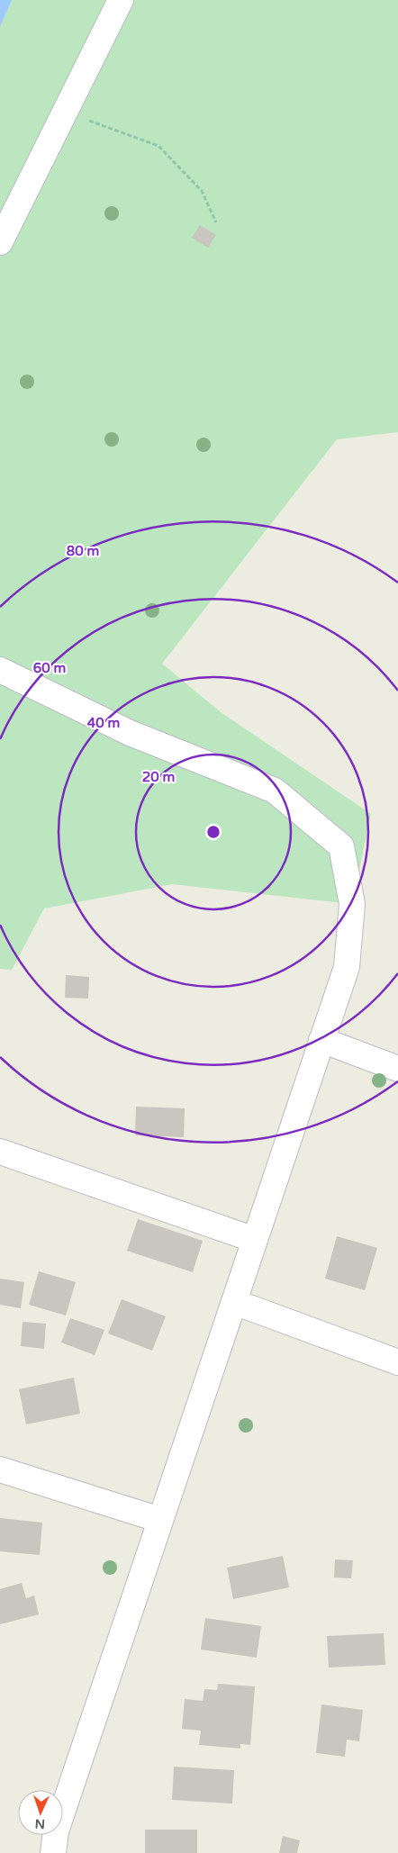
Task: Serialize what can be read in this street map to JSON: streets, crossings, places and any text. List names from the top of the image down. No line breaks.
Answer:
{"north":"bottom","rings":["80 m","60 m","40 m","20 m"]}
